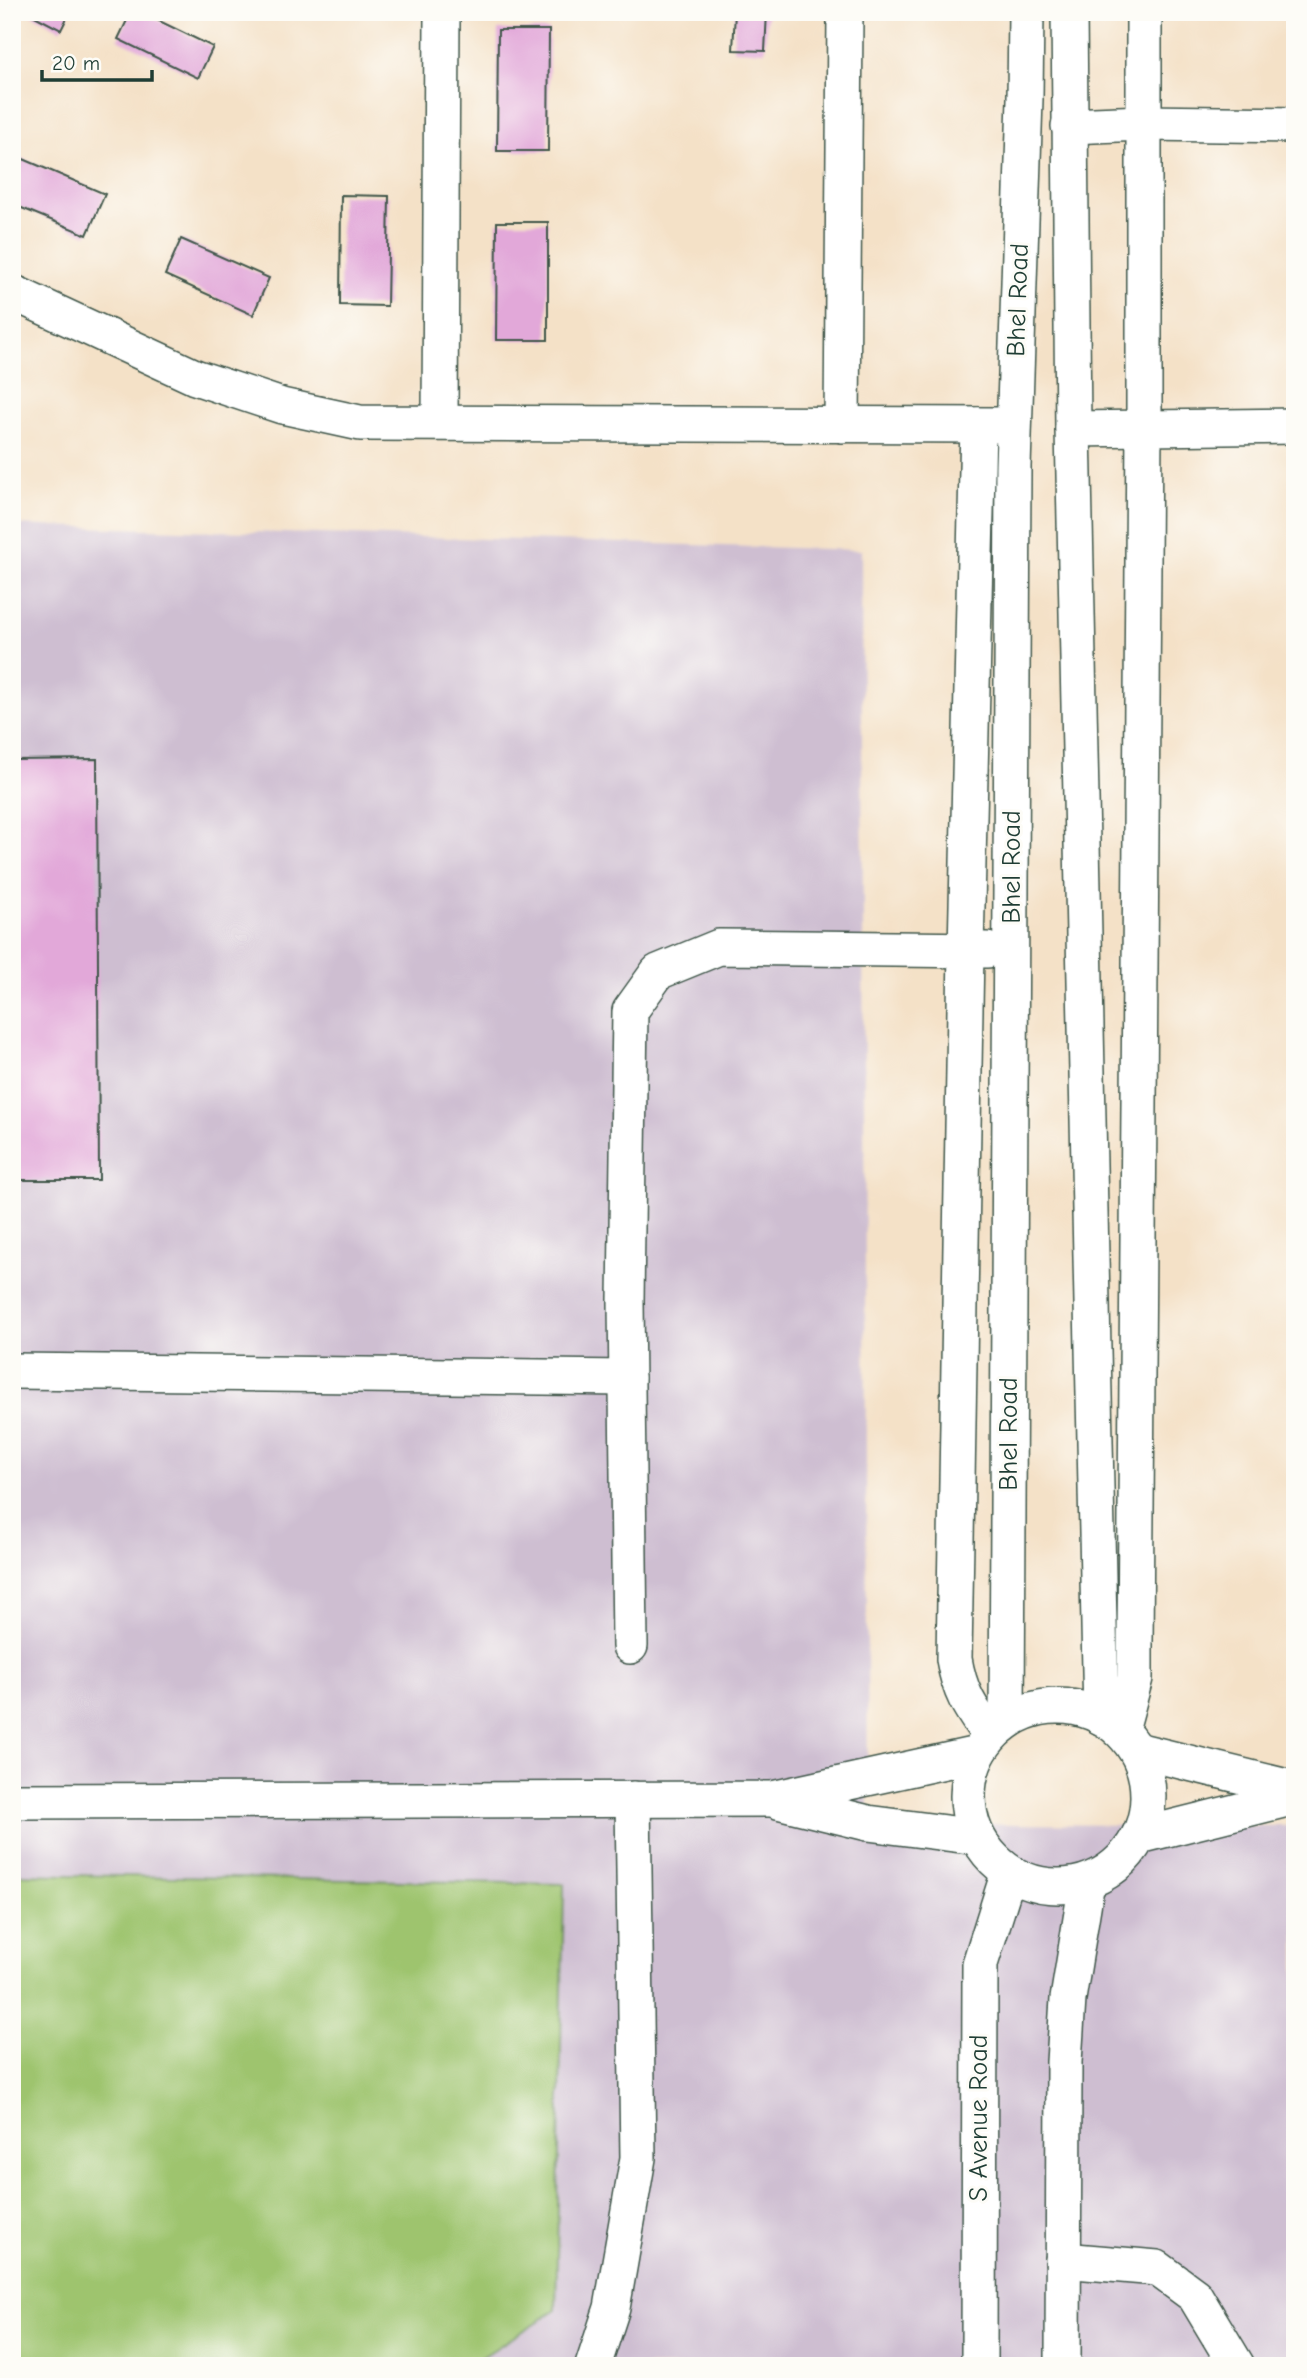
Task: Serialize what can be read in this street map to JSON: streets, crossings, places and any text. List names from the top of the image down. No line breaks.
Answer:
{"streets":{"street":["Bhel Road","S Avenue Road"]},"crossings":[["Bhel Road","S Avenue Road"]],"scale_bar":"20 m"}
